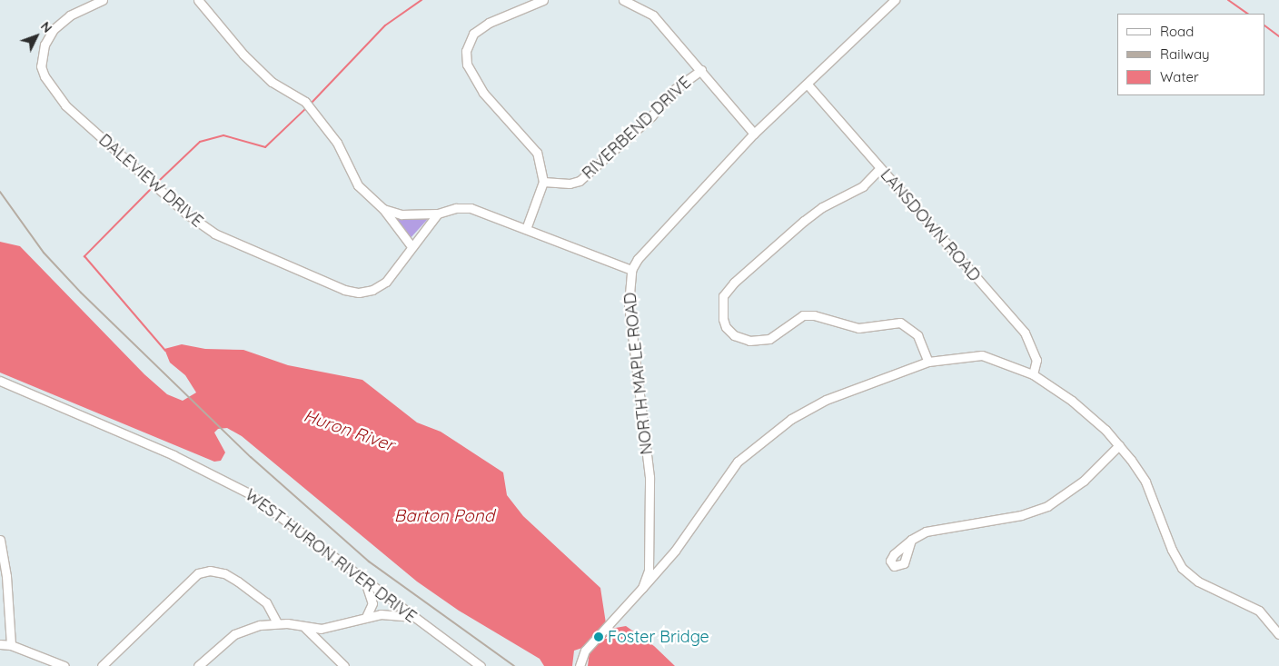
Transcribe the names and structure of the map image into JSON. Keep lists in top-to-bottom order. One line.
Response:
{"streets":{"street":["RIVERBEND DRIVE","DALEVIEW DRIVE","LANSDOWN ROAD","NORTH MAPLE ROAD","WEST HURON RIVER DRIVE"]},"crossings":[["RIVERBEND DRIVE","NORTH MAPLE ROAD"],["LANSDOWN ROAD","NORTH MAPLE ROAD"]],"water":["Huron River","Barton Pond"],"places":["Foster Bridge"],"legend":["Road","Railway","Water"],"north":"top right"}
